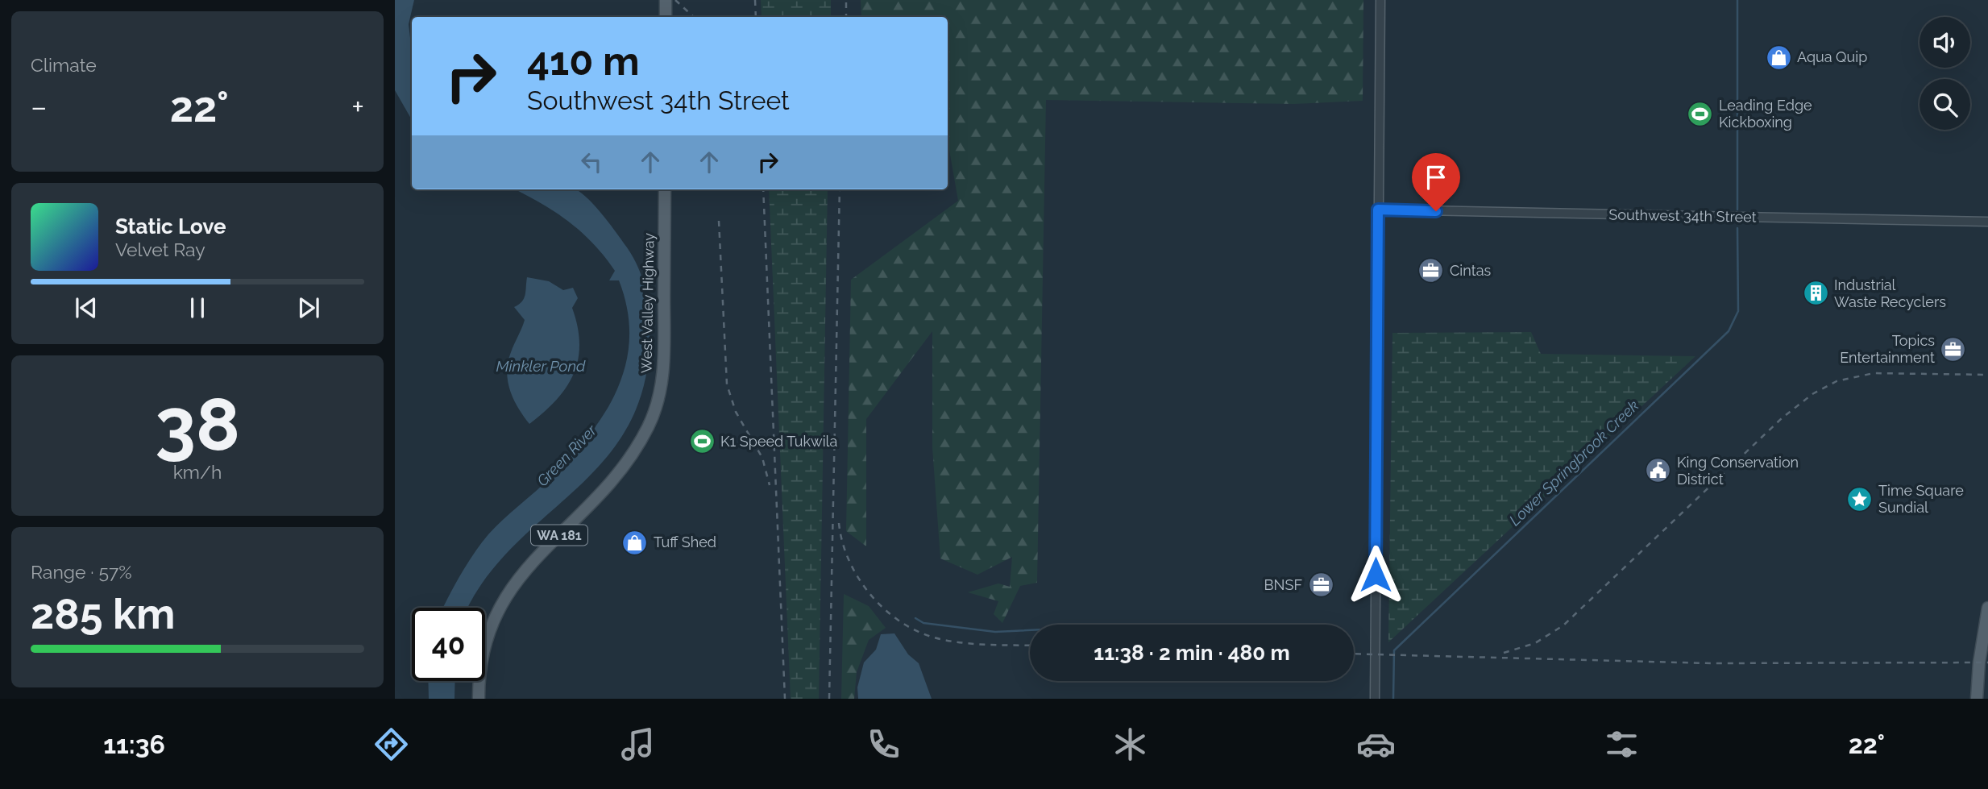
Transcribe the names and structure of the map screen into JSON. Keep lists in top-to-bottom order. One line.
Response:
{"streets":{"main road":["West Valley Highway","WA 181"],"street":["Southwest 34th Street"]},"water":["Minkler Pond","Green River","Lower Springbrook Creek"],"places":{"shop":["Aqua Quip","Tuff Shed"],"sports":["Leading Edge Kickboxing","K1 Speed Tukwila"],"office":["Cintas","Topics Entertainment","BNSF"],"building":["Industrial Waste Recyclers"],"public building":["King Conservation District"],"place":["Time Square Sundial"]},"page":{"tile":["Climate",["38","km/h"],["Range · 57%","285 km"]],"turn":["410 m","Southwest 34th Street"],"heat":["−","22°","+"],"song":["Static Love","Velvet Ray"],"limit":"40","trip":"11:38 · 2 min · 480 m","tabs":["11:36","22°"]}}
